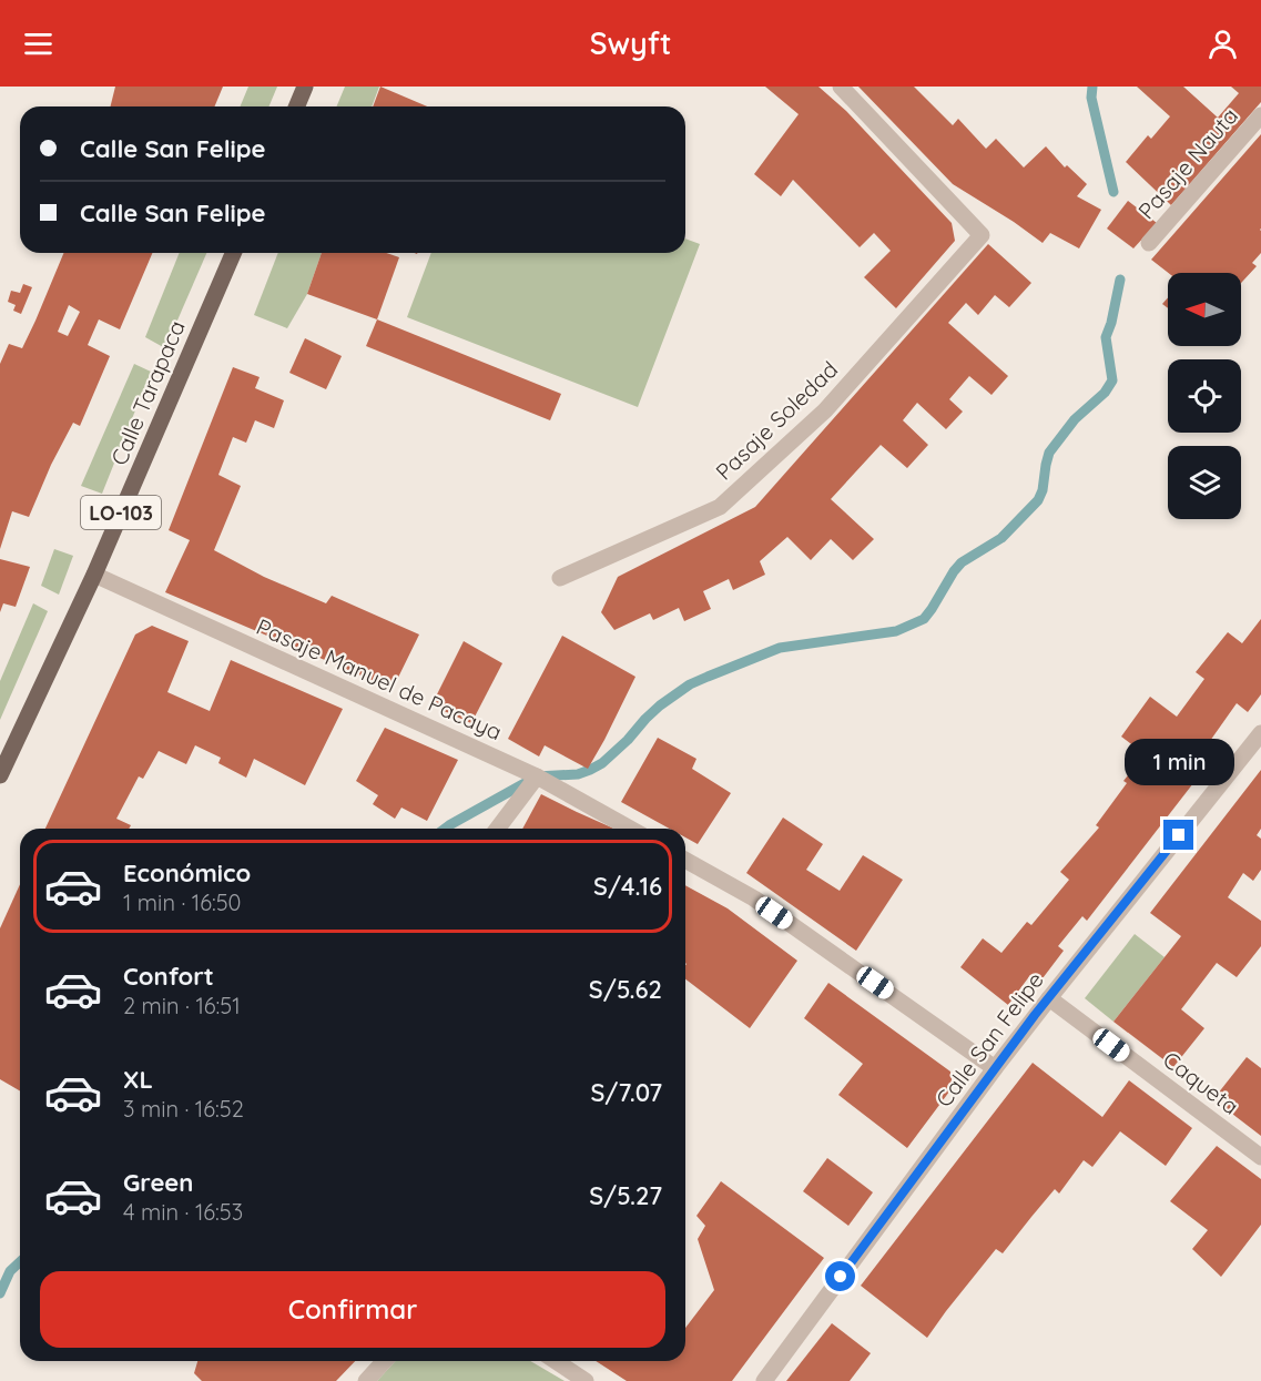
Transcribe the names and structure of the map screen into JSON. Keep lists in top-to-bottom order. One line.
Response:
{"streets":{"main road":["Calle Tarapaca","LO-103"],"street":["Pasaje Nauta","Pasaje Soledad","Pasaje Manuel de Pacaya","Calle San Felipe","Caqueta"]},"crossings":[["Calle Tarapaca","Pasaje Manuel de Pacaya"],["Calle San Felipe","Caqueta"]],"north":"left","page":{"header":"Swyft","banner":["Calle San Felipe","Calle San Felipe"],"bubble":"1 min","list":[{"name":"Económico","note":"1 min · 16:50","value":"S/4.16"},{"name":"Confort","note":"2 min · 16:51","value":"S/5.62"},{"name":"XL","note":"3 min · 16:52","value":"S/7.07"},{"name":"Green","note":"4 min · 16:53","value":"S/5.27"}],"buttons":"Confirmar"}}
